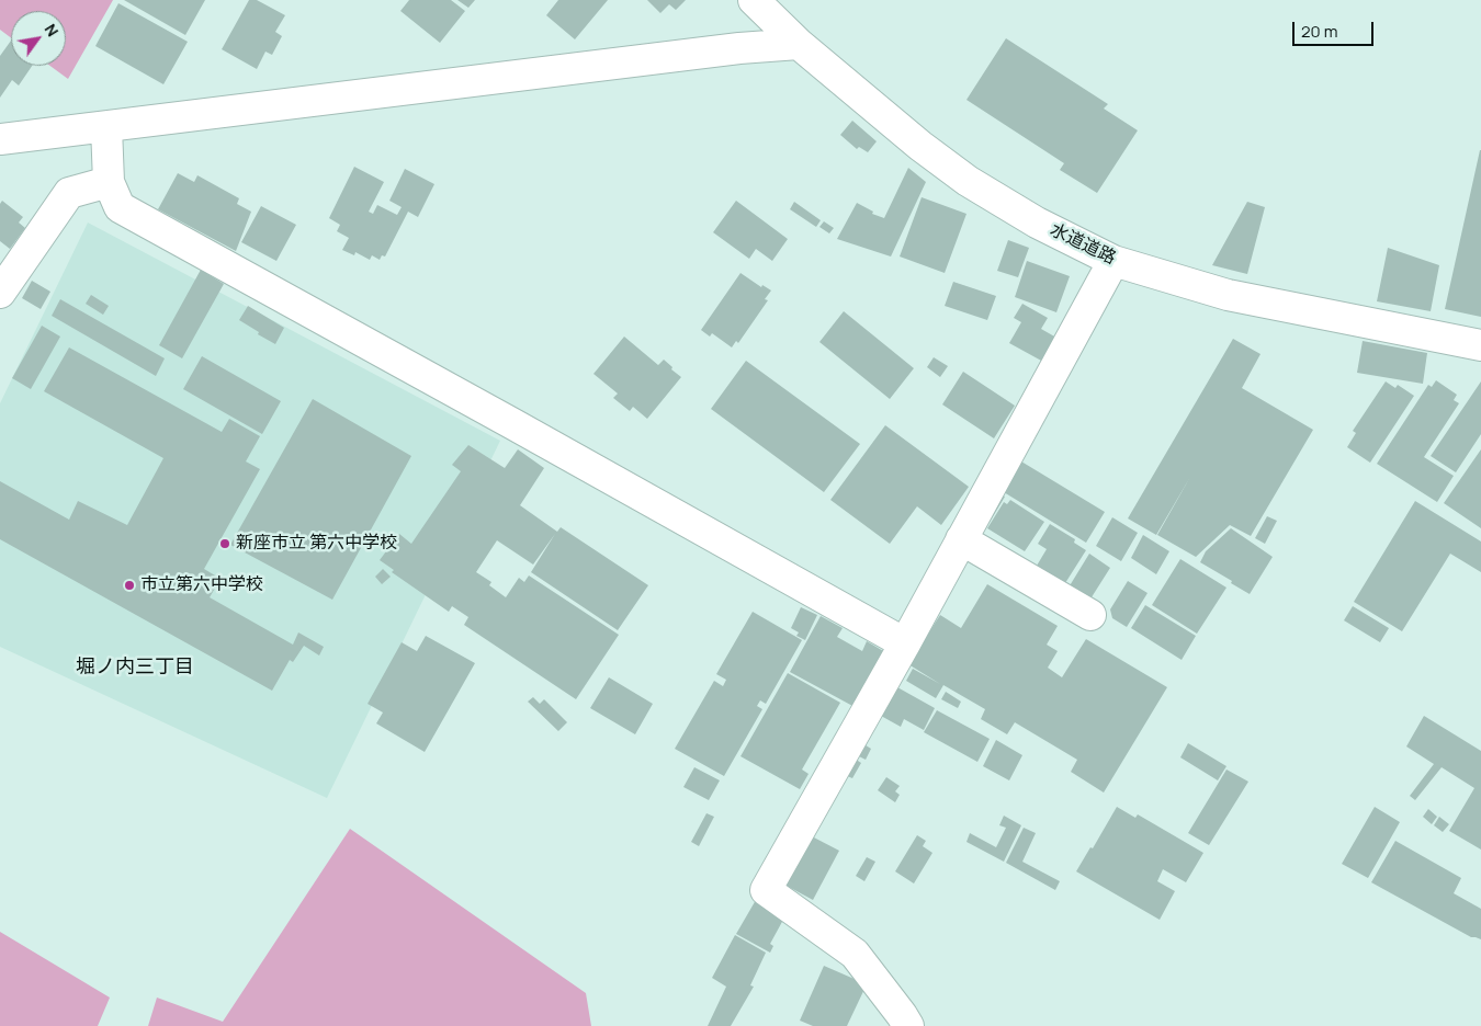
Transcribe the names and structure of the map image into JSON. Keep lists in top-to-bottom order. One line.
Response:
{"streets":{"street":["水道道路"]},"districts":["堀ノ内三丁目"],"places":["新座市立 第六中学校","市立第六中学校"],"scale_bar":"20 m","north":"top right"}
